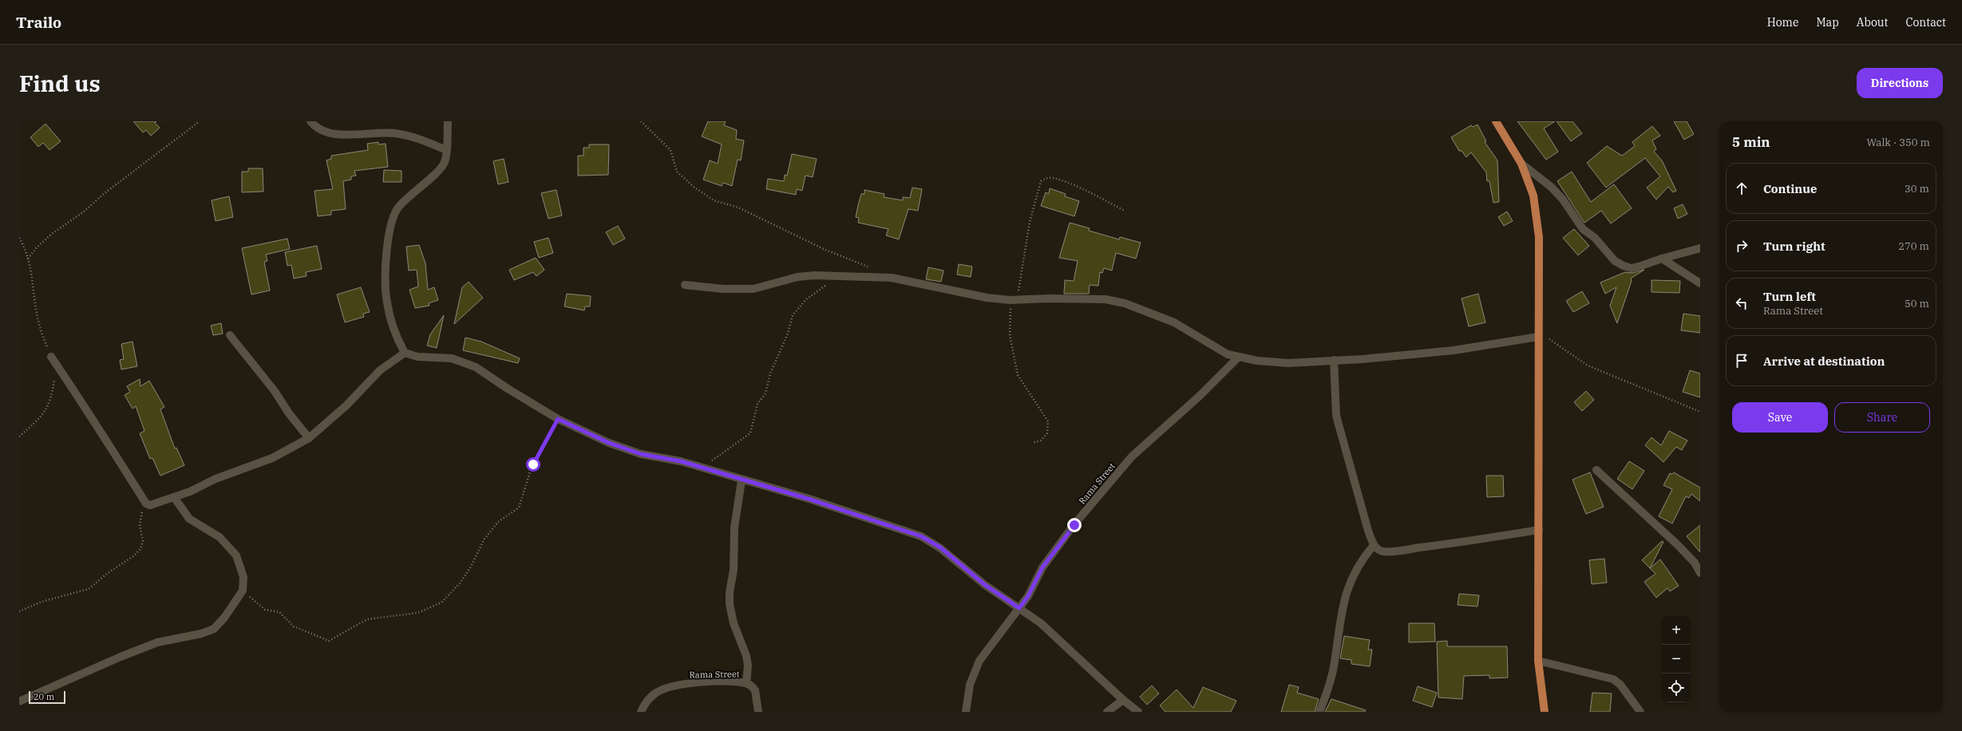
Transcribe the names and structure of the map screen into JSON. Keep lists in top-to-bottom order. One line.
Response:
{"streets":{"street":["Rama Street"]},"scale_bar":"20 m","page":{"header":"Trailo","nav":["Home","Map","About","Contact"],"buttons":["Directions",["Save","Share"]],"title":"Find us","heading":["5 min","Walk · 350 m"],"list":[["Continue","30 m"],["Turn right","270 m"],["Turn left","Rama Street","50 m"],"Arrive at destination"],"map_buttons":["+","−"],"scale":"20 m"}}
